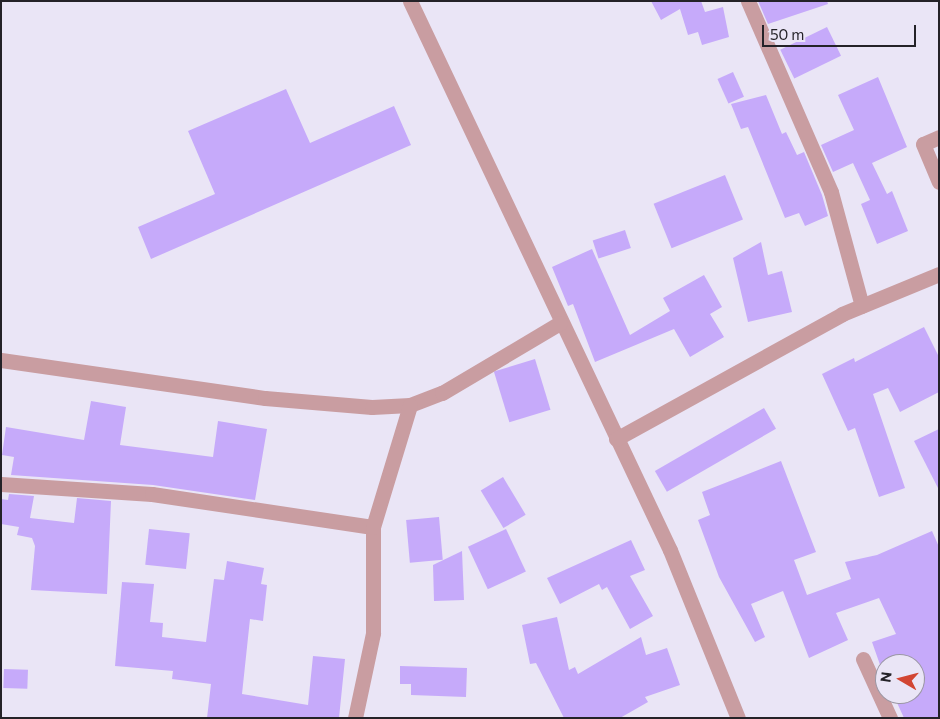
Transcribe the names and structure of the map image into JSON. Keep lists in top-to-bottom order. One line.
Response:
{"scale_bar":"50 m","north":"left"}
